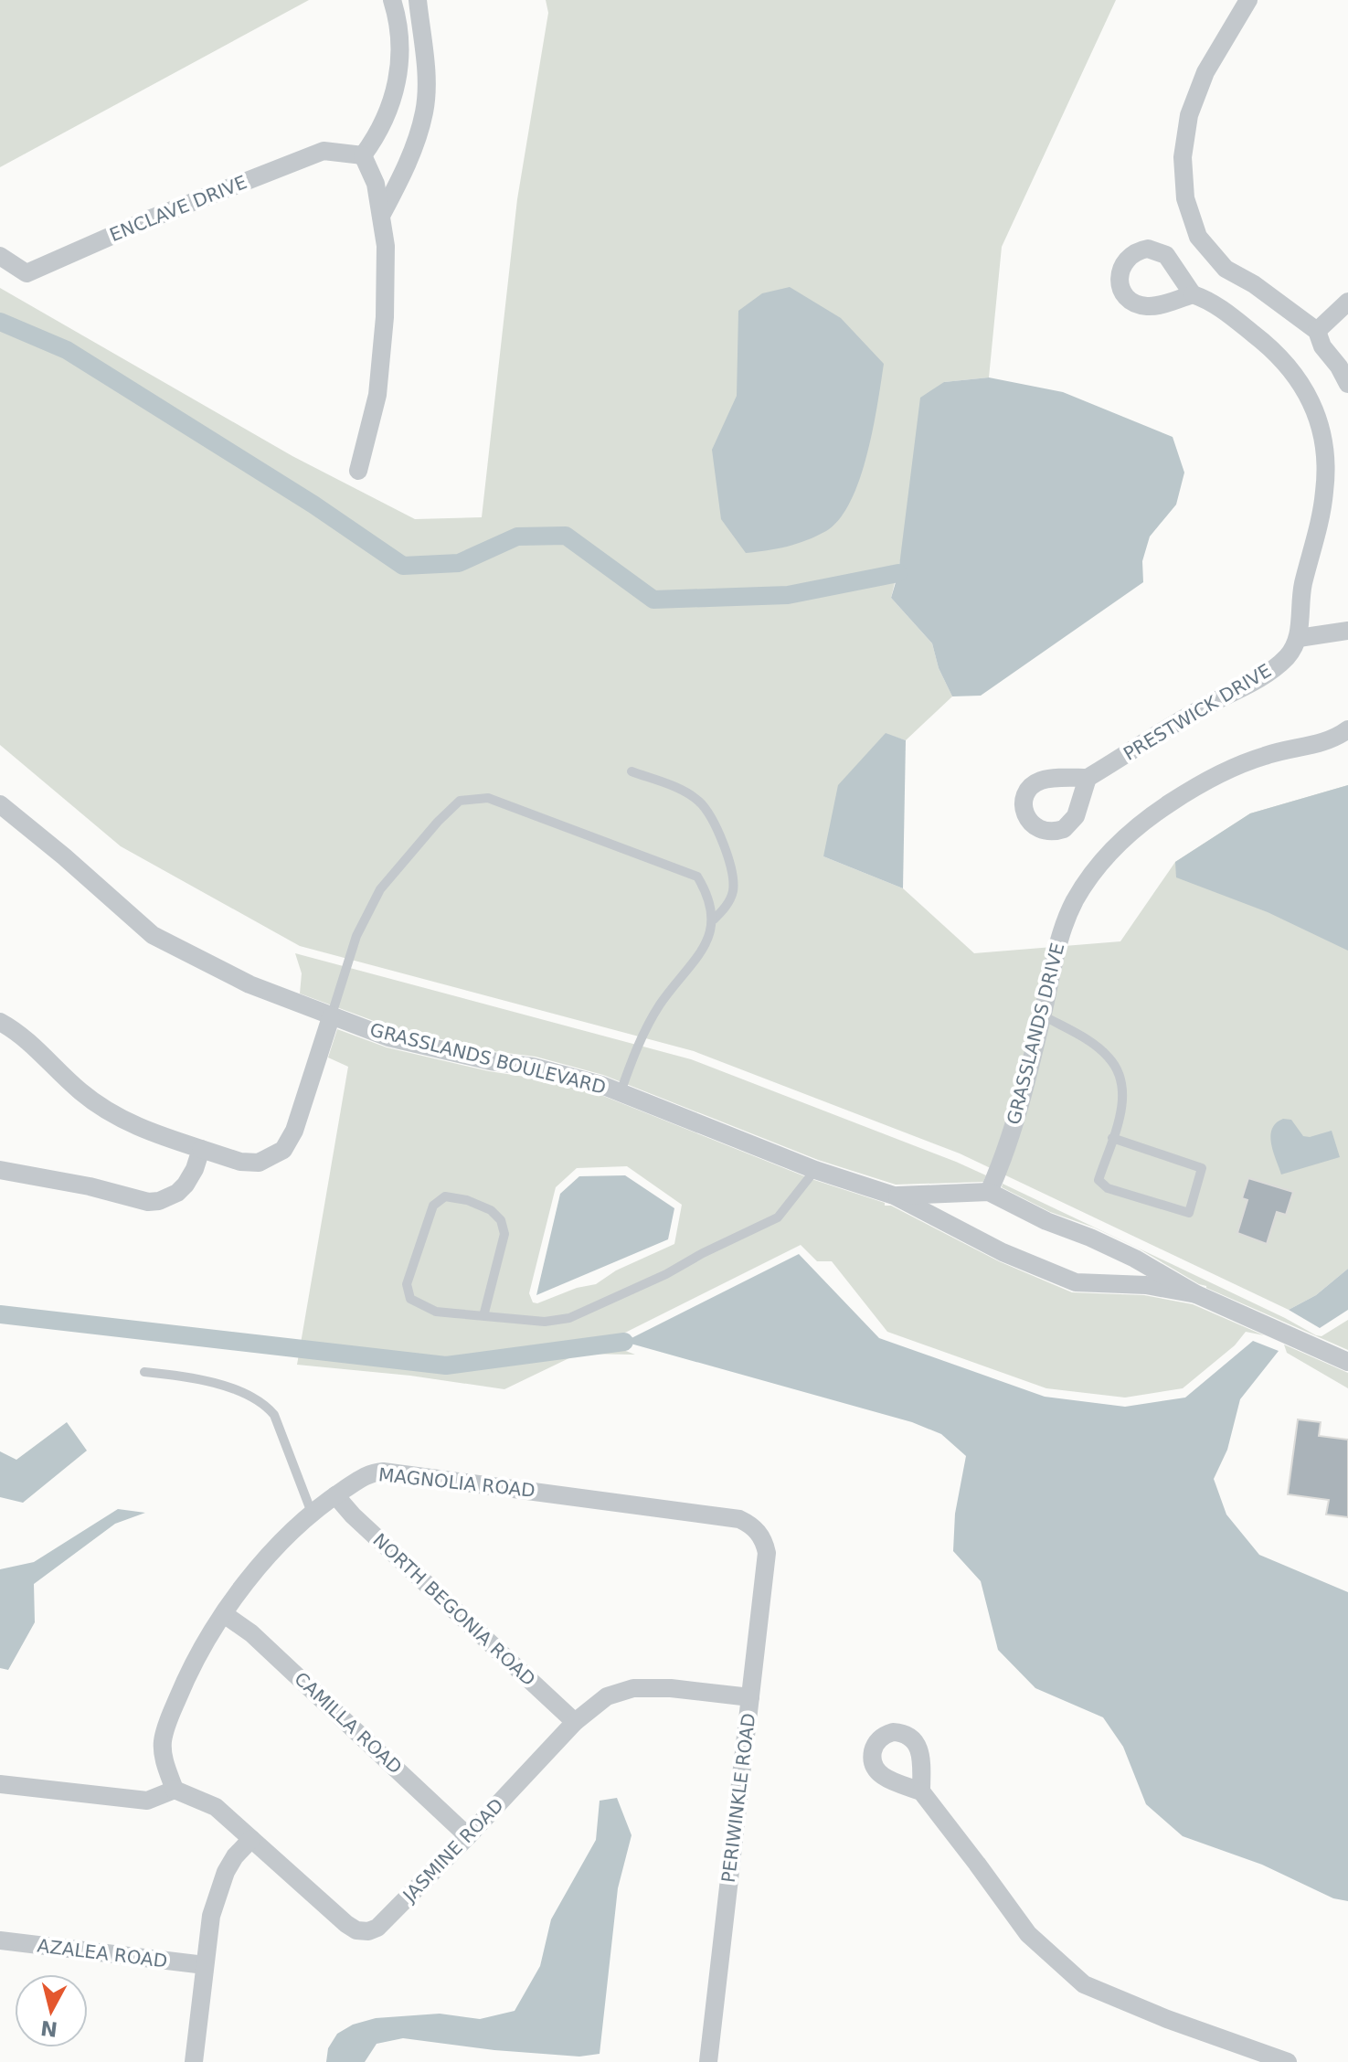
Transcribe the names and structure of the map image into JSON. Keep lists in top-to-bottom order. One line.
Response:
{"streets":{"street":["ENCLAVE DRIVE","PRESTWICK DRIVE","GRASSLANDS DRIVE","GRASSLANDS BOULEVARD","MAGNOLIA ROAD","NORTH BEGONIA ROAD","CAMILLA ROAD","PERIWINKLE ROAD","JASMINE ROAD","AZALEA ROAD"]},"crossings":[["GRASSLANDS DRIVE","GRASSLANDS BOULEVARD"],["MAGNOLIA ROAD","NORTH BEGONIA ROAD"],["MAGNOLIA ROAD","CAMILLA ROAD"],["MAGNOLIA ROAD","PERIWINKLE ROAD"],["MAGNOLIA ROAD","JASMINE ROAD"],["NORTH BEGONIA ROAD","JASMINE ROAD"],["CAMILLA ROAD","JASMINE ROAD"],["PERIWINKLE ROAD","JASMINE ROAD"]],"north":"bottom"}
